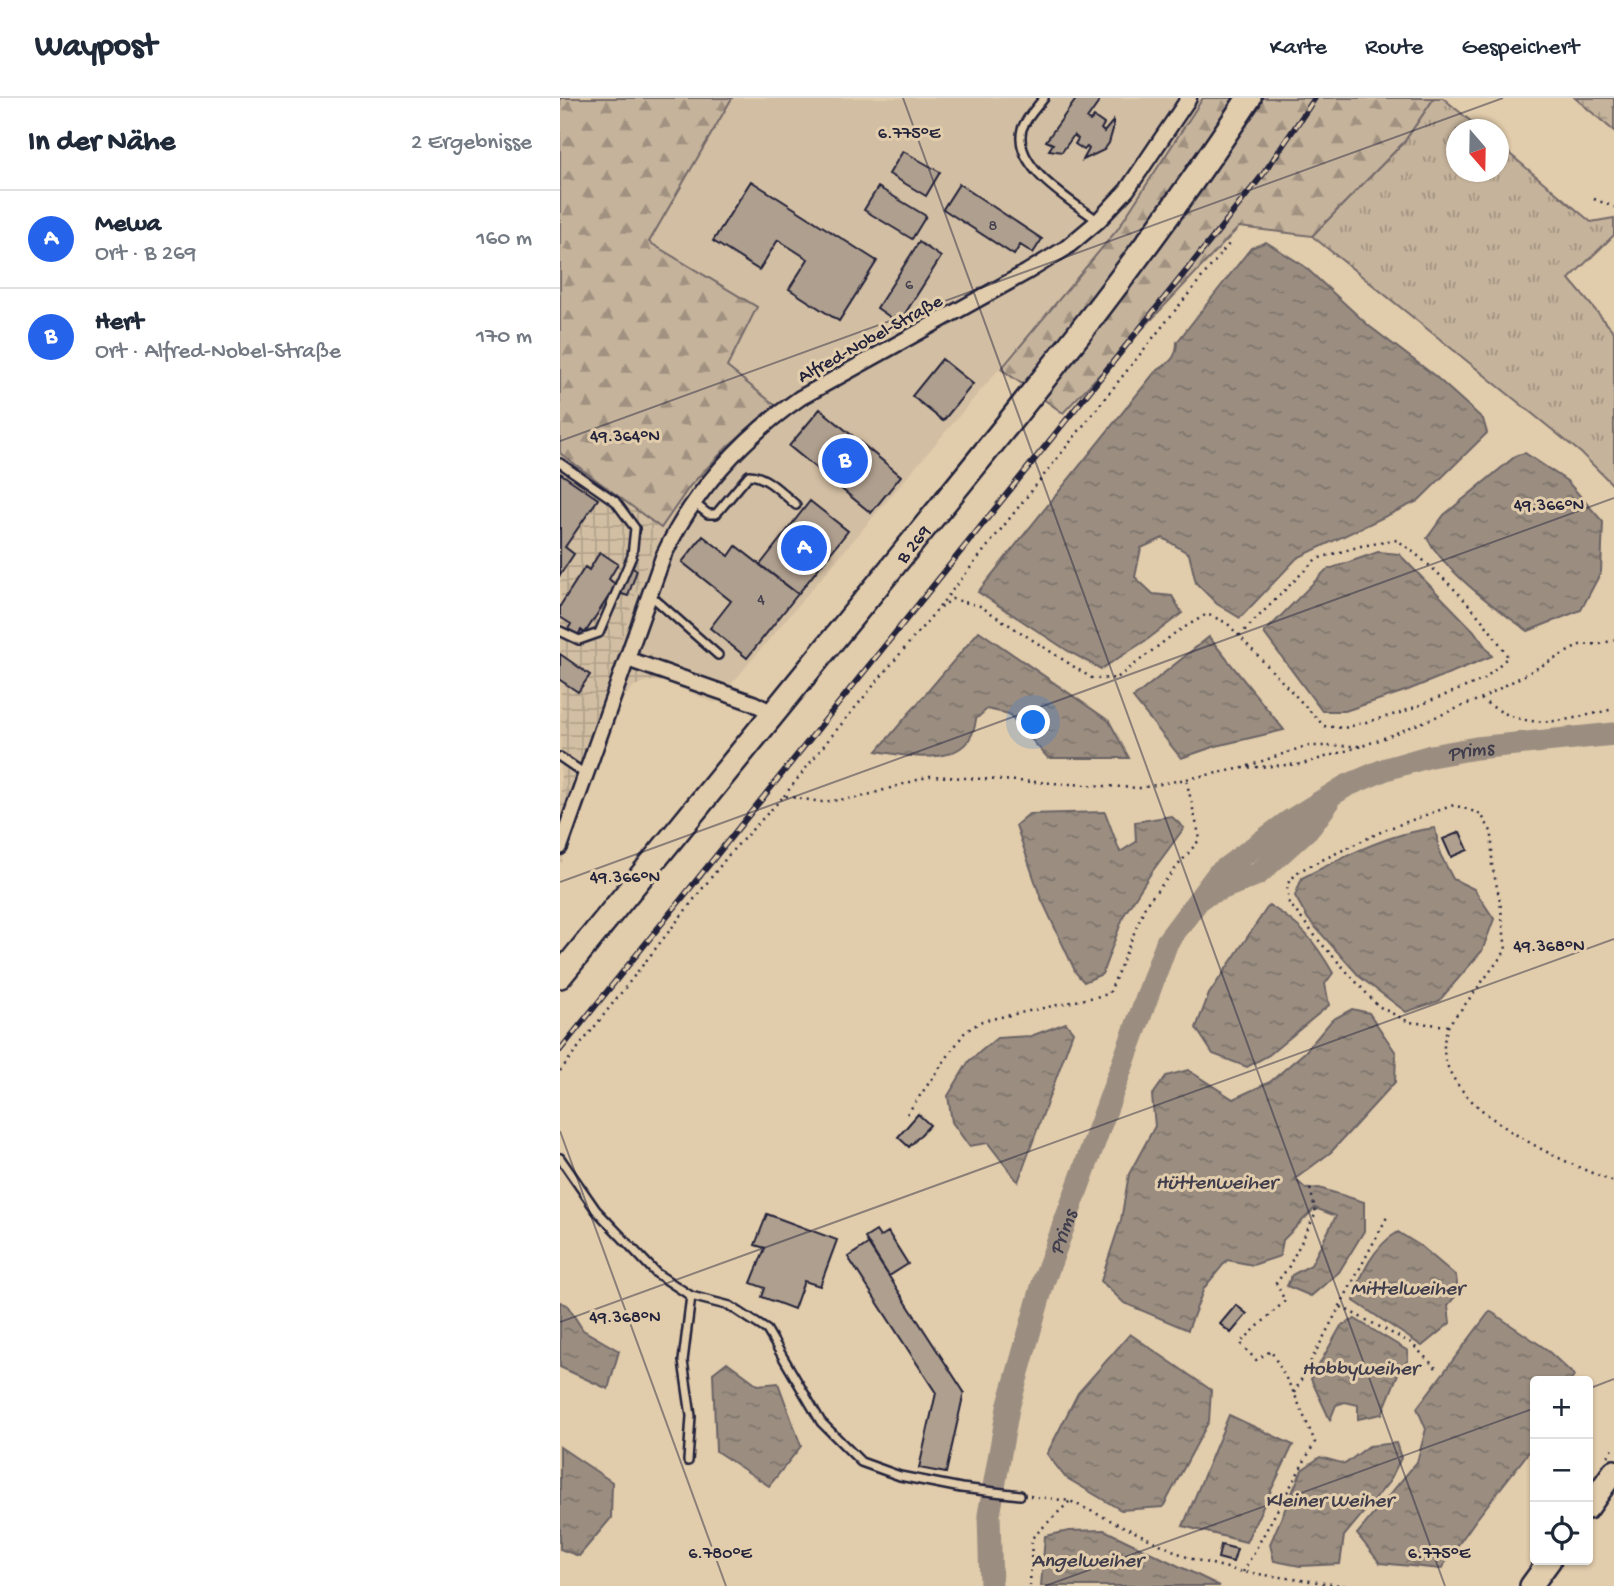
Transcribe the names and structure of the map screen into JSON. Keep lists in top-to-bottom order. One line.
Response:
{"streets":{"main road":["B 269"],"street":["Alfred-Nobel-Straße"]},"water":["Prims","Hüttenweiher","Mittelweiher","Hobbyweiher","Kleiner Weiher","Angelweiher"],"house_numbers":["8","6","4"],"north":"bottom","page":{"header":"Waypost","nav":["Karte","Route","Gespeichert"],"heading":["In der Nähe","2 Ergebnisse"],"list":[{"mark":"A","name":"Mewa","note":"Ort · B 269","value":"160 m"},{"mark":"B","name":"Hert","note":"Ort · Alfred-Nobel-Straße","value":"170 m"}],"pins":["B","A"],"map_buttons":["+","−"]},"coordinates":["6.775°E","49.364°N","49.366°N","49.368°N","6.780°E"]}
